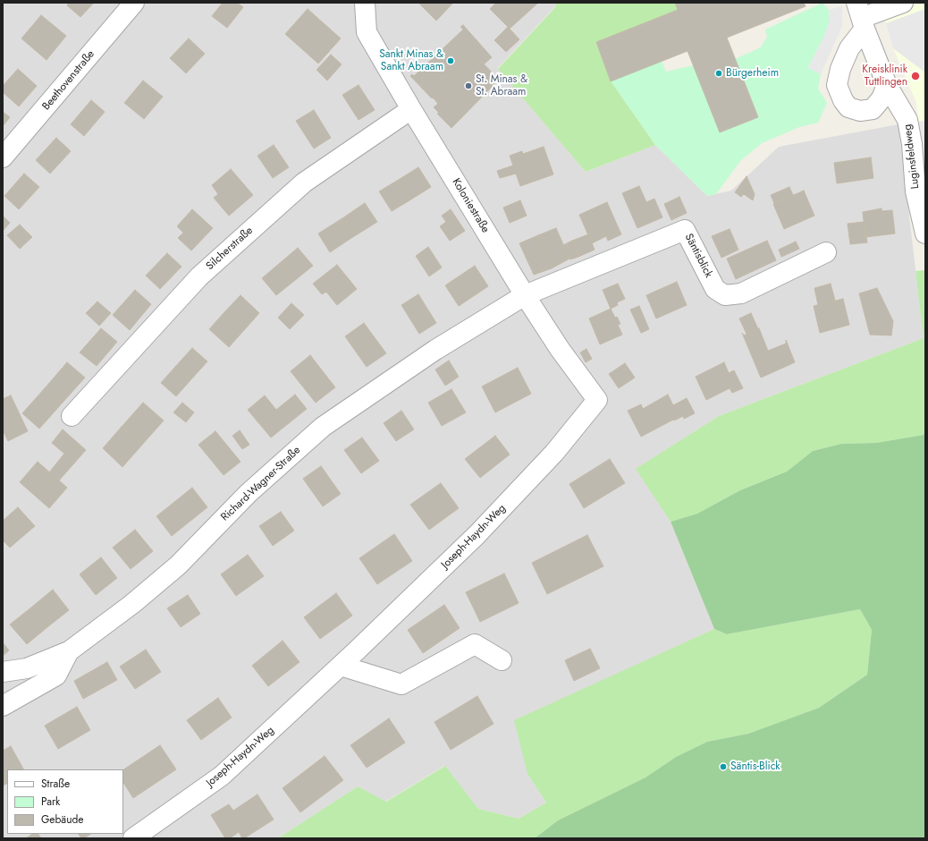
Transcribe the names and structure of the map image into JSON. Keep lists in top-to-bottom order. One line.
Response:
{"streets":{"street":["Beethovenstraße","Luginsfeldweg","Koloniestraße","Silcherstraße","Säntisblick","Richard-Wagner-Straße","Joseph-Haydn-Weg"]},"crossings":[["Koloniestraße","Silcherstraße"],["Koloniestraße","Säntisblick"],["Koloniestraße","Richard-Wagner-Straße"],["Koloniestraße","Joseph-Haydn-Weg"],["Säntisblick","Richard-Wagner-Straße"]],"places":["Sankt Minas & Sankt Abraam","Bürgerheim","Kreisklinik Tuttlingen","St. Minas & St. Abraam","Säntis-Blick"],"legend":["Straße","Park","Gebäude"]}
